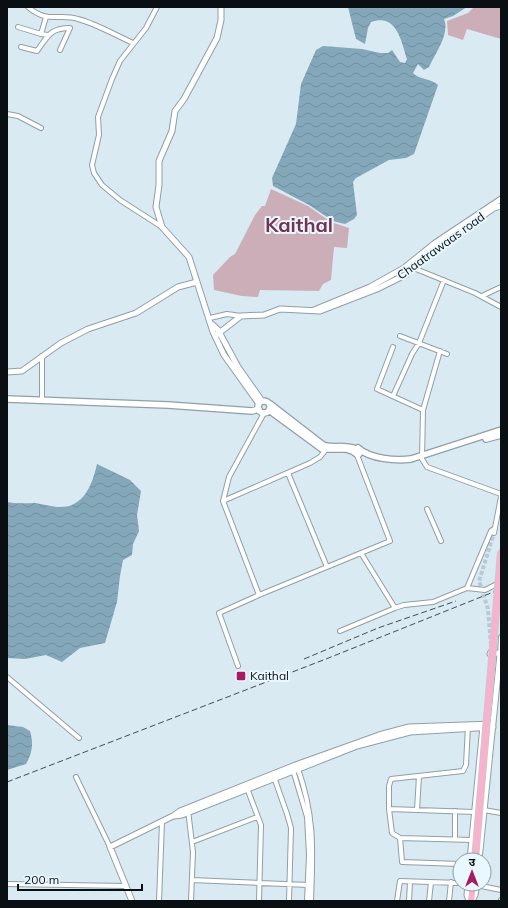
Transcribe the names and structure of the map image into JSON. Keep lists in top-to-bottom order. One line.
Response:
{"streets":{"street":["Chaatrawaas road"]},"districts":["Kaithal"],"places":{"transit":["Kaithal"]},"scale_bar":"200 m","north":"top"}
